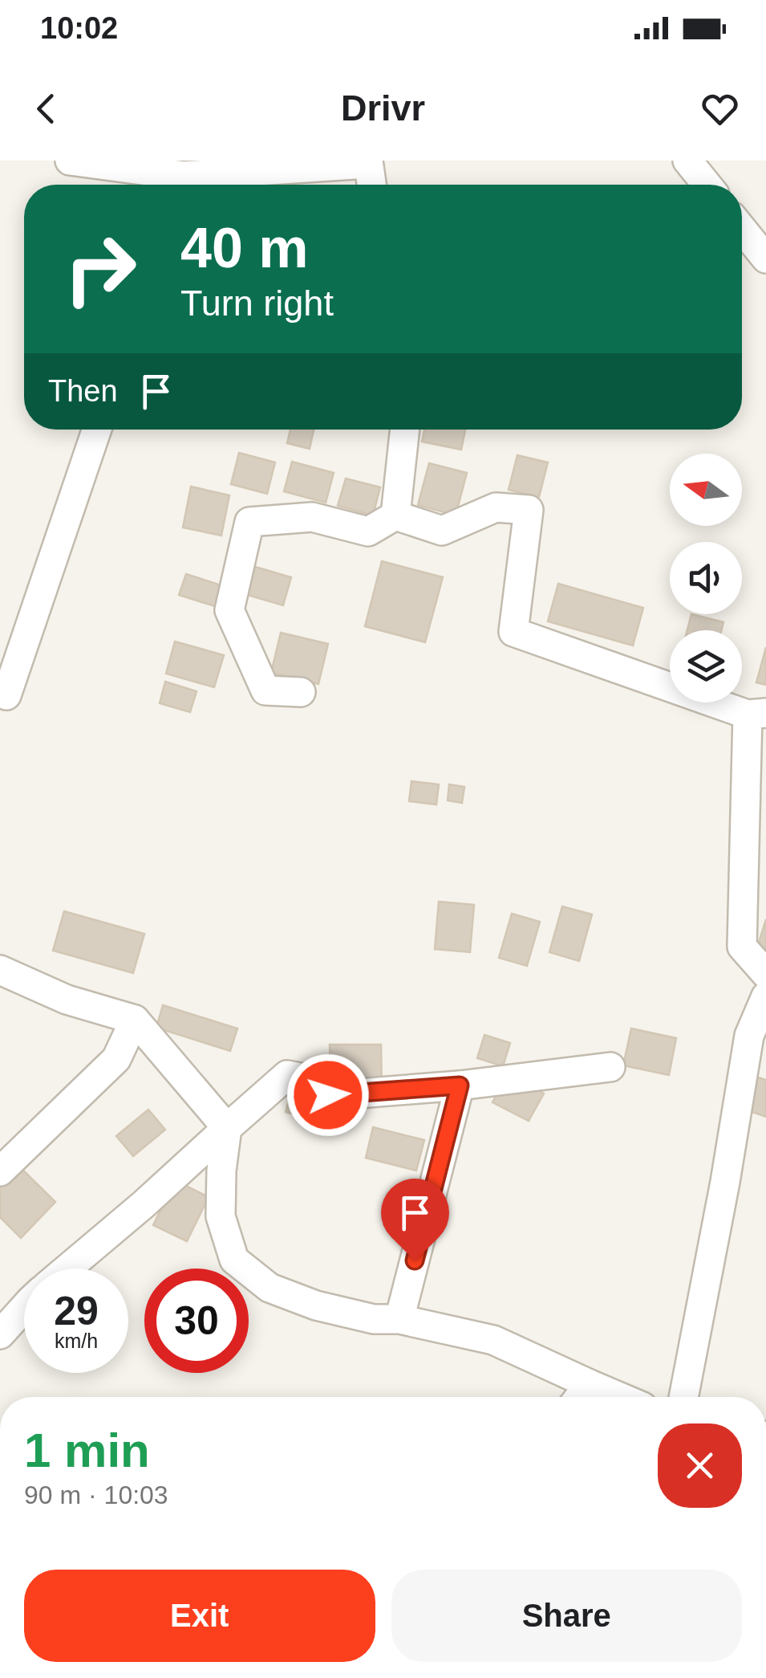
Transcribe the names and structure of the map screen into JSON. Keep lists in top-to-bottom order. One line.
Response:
{"north":"left","page":{"status":"10:02","header":"Drivr","turn":["40 m","Turn right"],"then":"Then","speed":"29 km/h","limit":"30","heading":["1 min","90 m · 10:03"],"buttons":["Exit","Share"]}}
